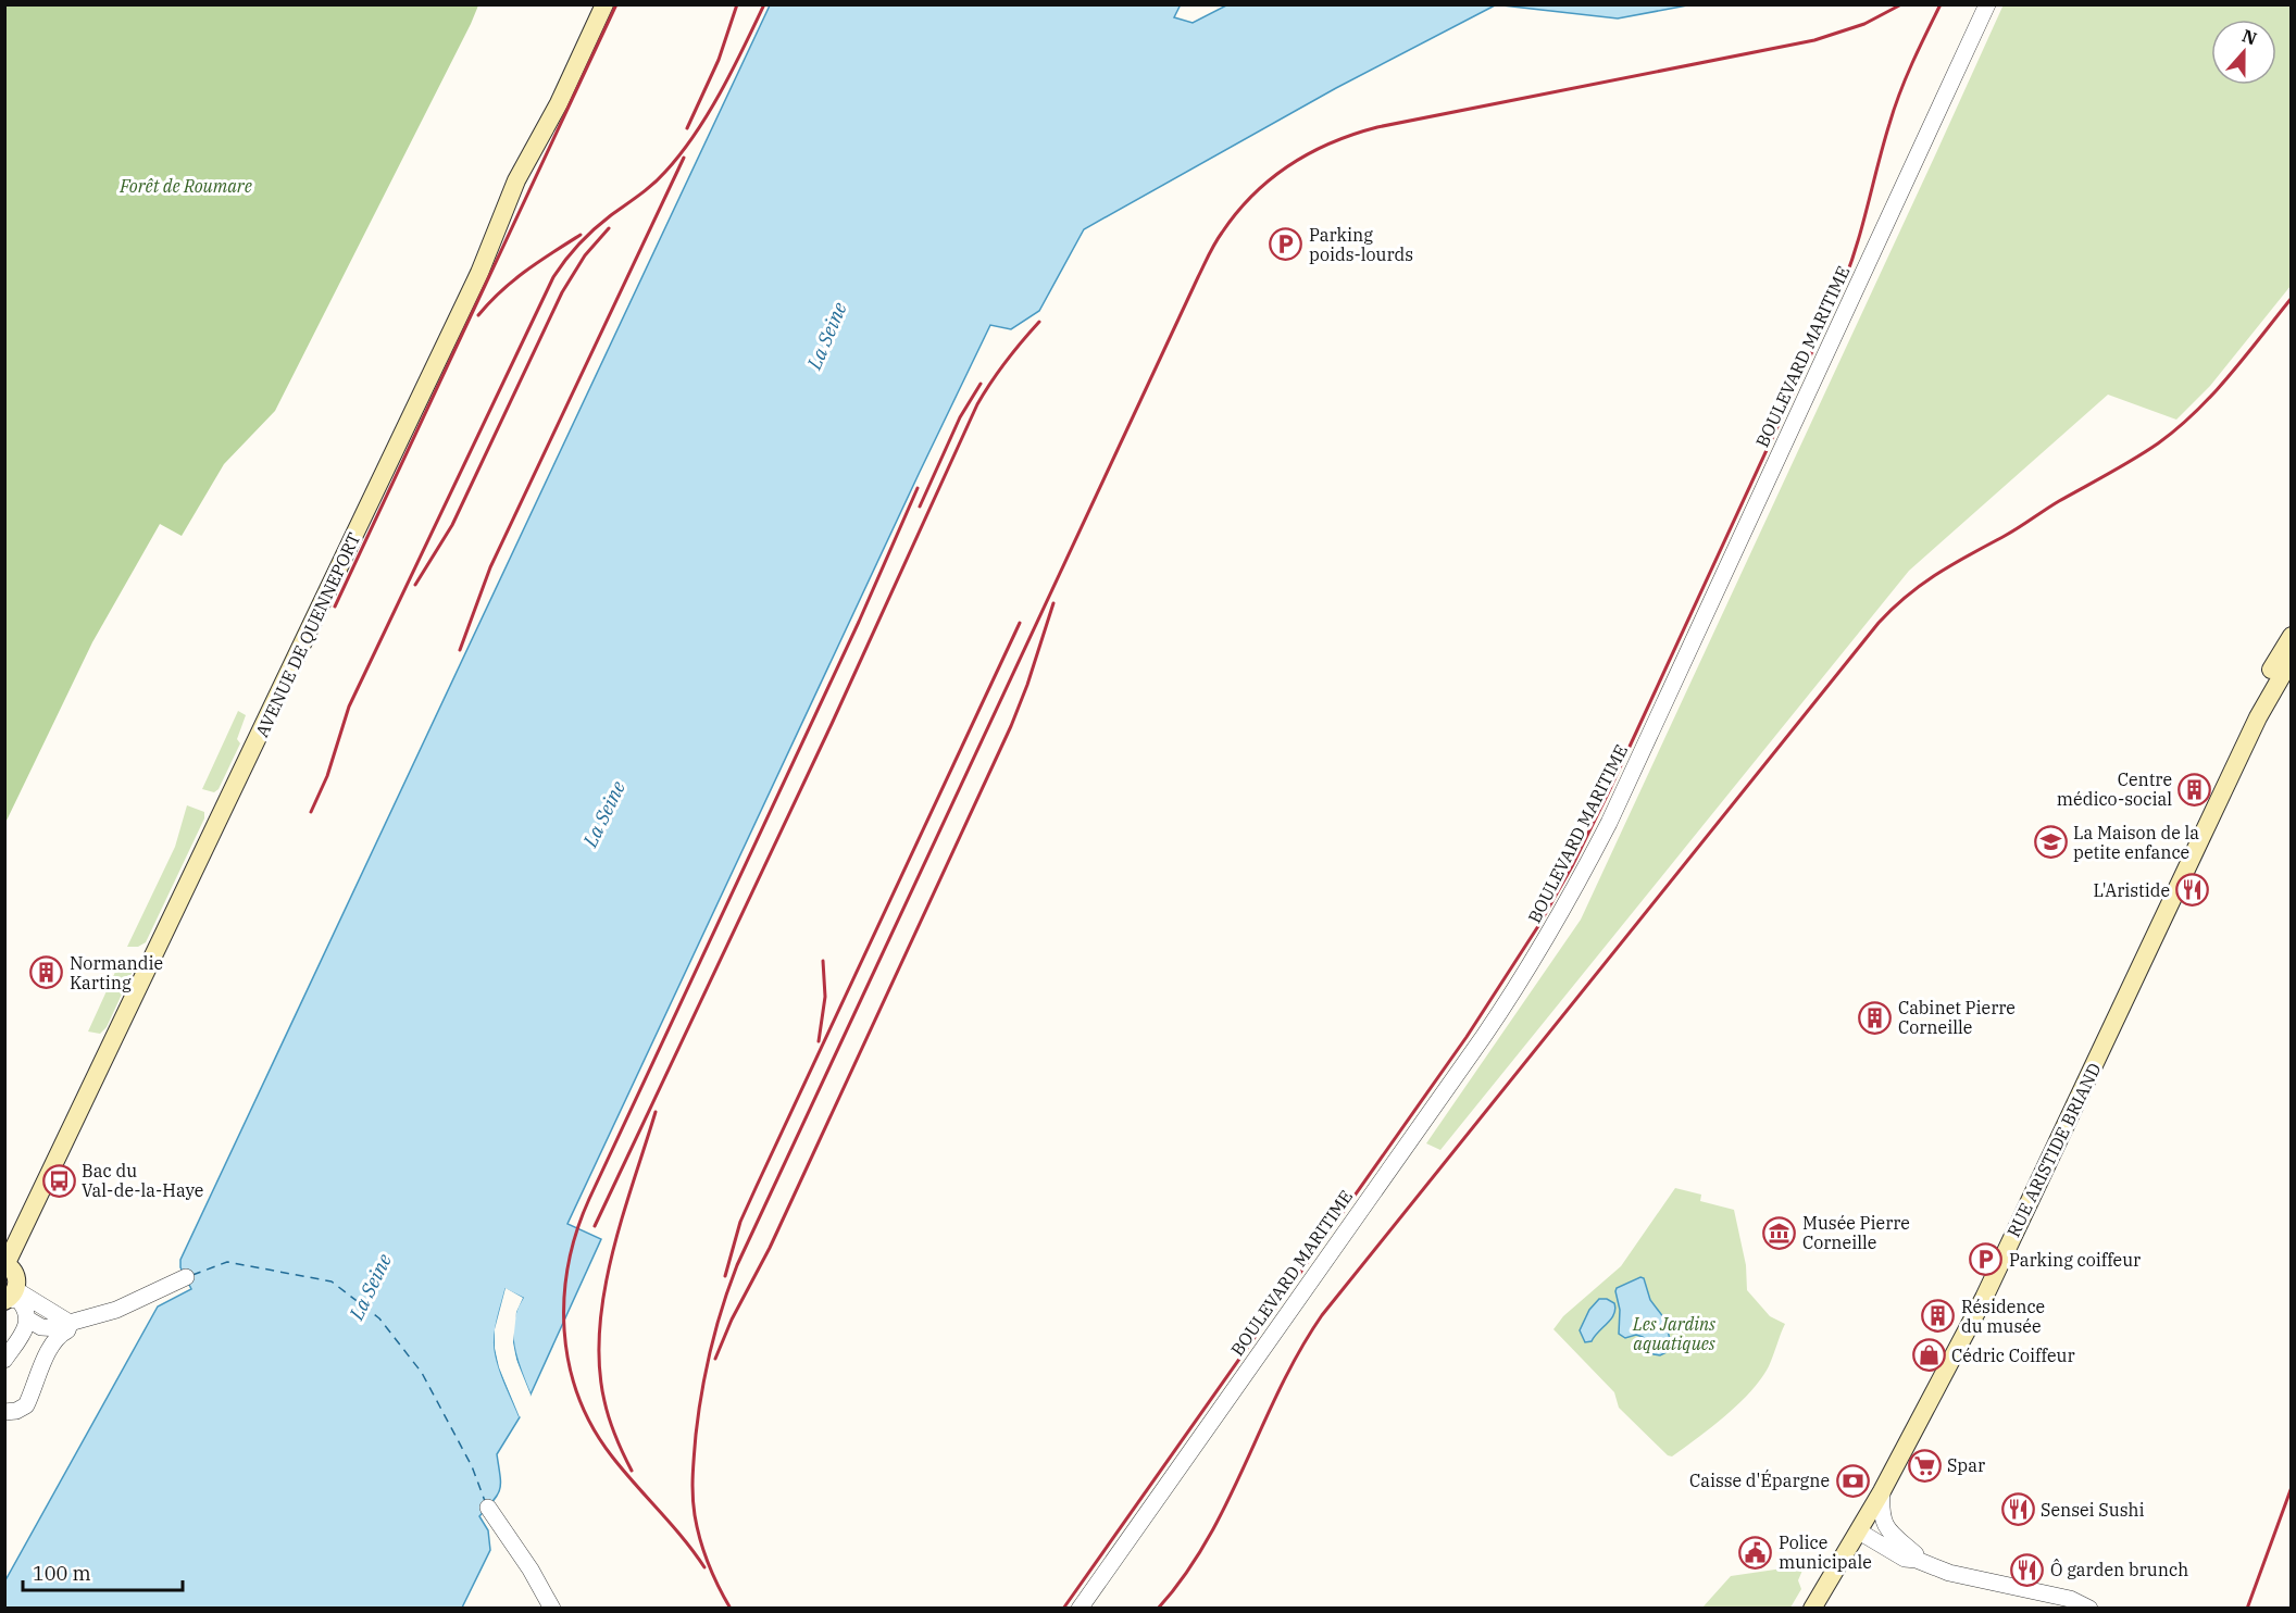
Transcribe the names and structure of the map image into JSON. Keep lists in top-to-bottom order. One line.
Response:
{"streets":{"main road":["AVENUE DE QUENNEPORT","RUE ARISTIDE BRIAND"],"street":["BOULEVARD MARITIME"]},"water":["La Seine"],"parks":["Forêt de Roumare","Les Jardins aquatiques"],"places":{"parking":["Parking poids-lourds","Parking coiffeur"],"building":["Centre médico-social","Normandie Karting","Cabinet Pierre Corneille","Résidence du musée"],"school or university":["La Maison de la petite enfance"],"restaurant":["L'Aristide","Sensei Sushi","Ô garden brunch"],"bus stop":["Bac du Val-de-la-Haye"],"museum":["Musée Pierre Corneille"],"shop":["Cédric Coiffeur"],"supermarket":["Spar"],"bank":["Caisse d'Épargne"],"public building":["Police municipale"]},"scale_bar":"100 m","north":"top"}
